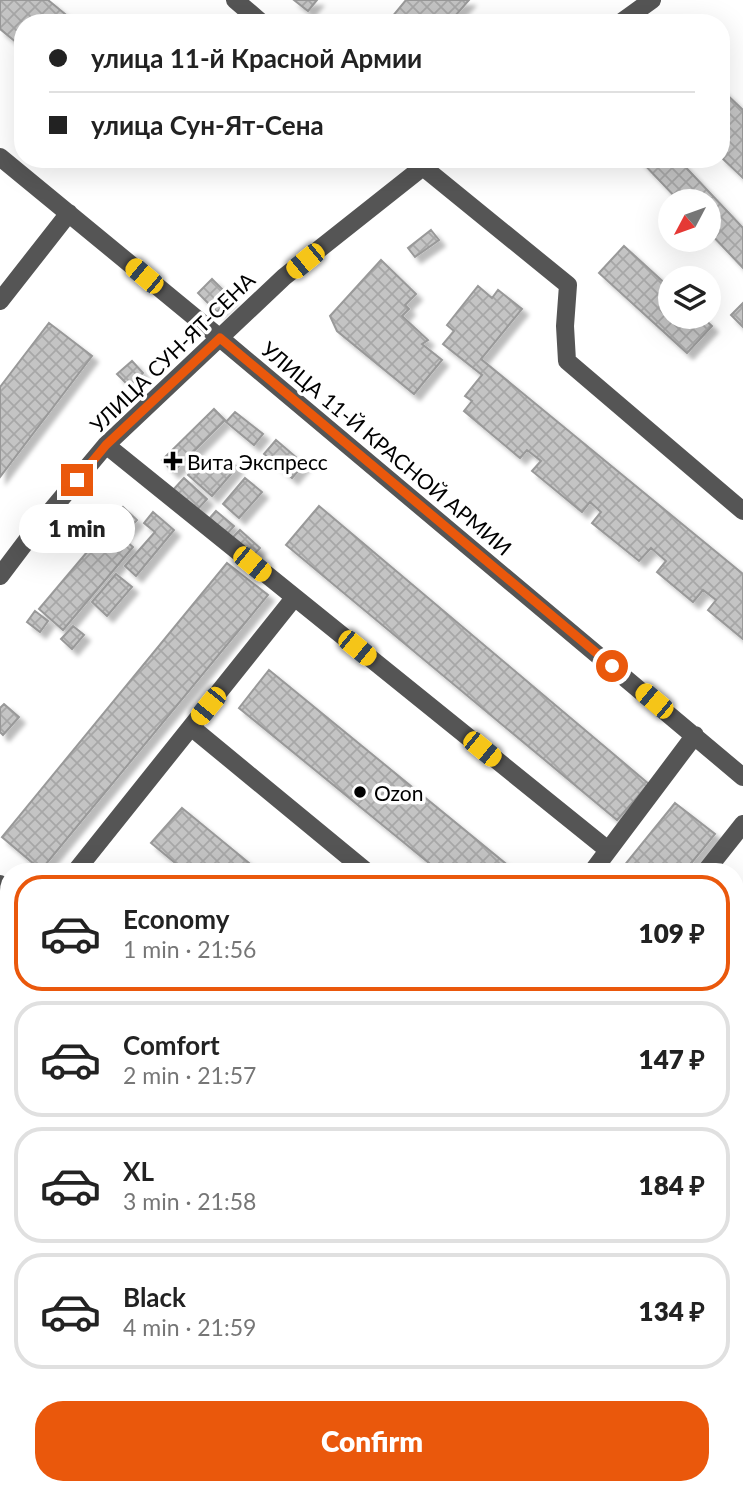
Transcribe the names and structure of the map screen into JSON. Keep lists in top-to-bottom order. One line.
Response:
{"streets":{"street":["УЛИЦА СУН-ЯТ-СЕНА","УЛИЦА 11-Й КРАСНОЙ АРМИИ"]},"crossings":[["УЛИЦА СУН-ЯТ-СЕНА","УЛИЦА 11-Й КРАСНОЙ АРМИИ"]],"places":{"health":["Вита Экспресс"],"other":["Ozon"]},"north":"bottom left","page":{"banner":["улица 11-й Красной Армии","улица Сун-Ят-Сена"],"bubble":"1 min","list":[{"name":"Economy","note":"1 min · 21:56","value":"109 ₽"},{"name":"Comfort","note":"2 min · 21:57","value":"147 ₽"},{"name":"XL","note":"3 min · 21:58","value":"184 ₽"},{"name":"Black","note":"4 min · 21:59","value":"134 ₽"}],"buttons":"Confirm"}}
